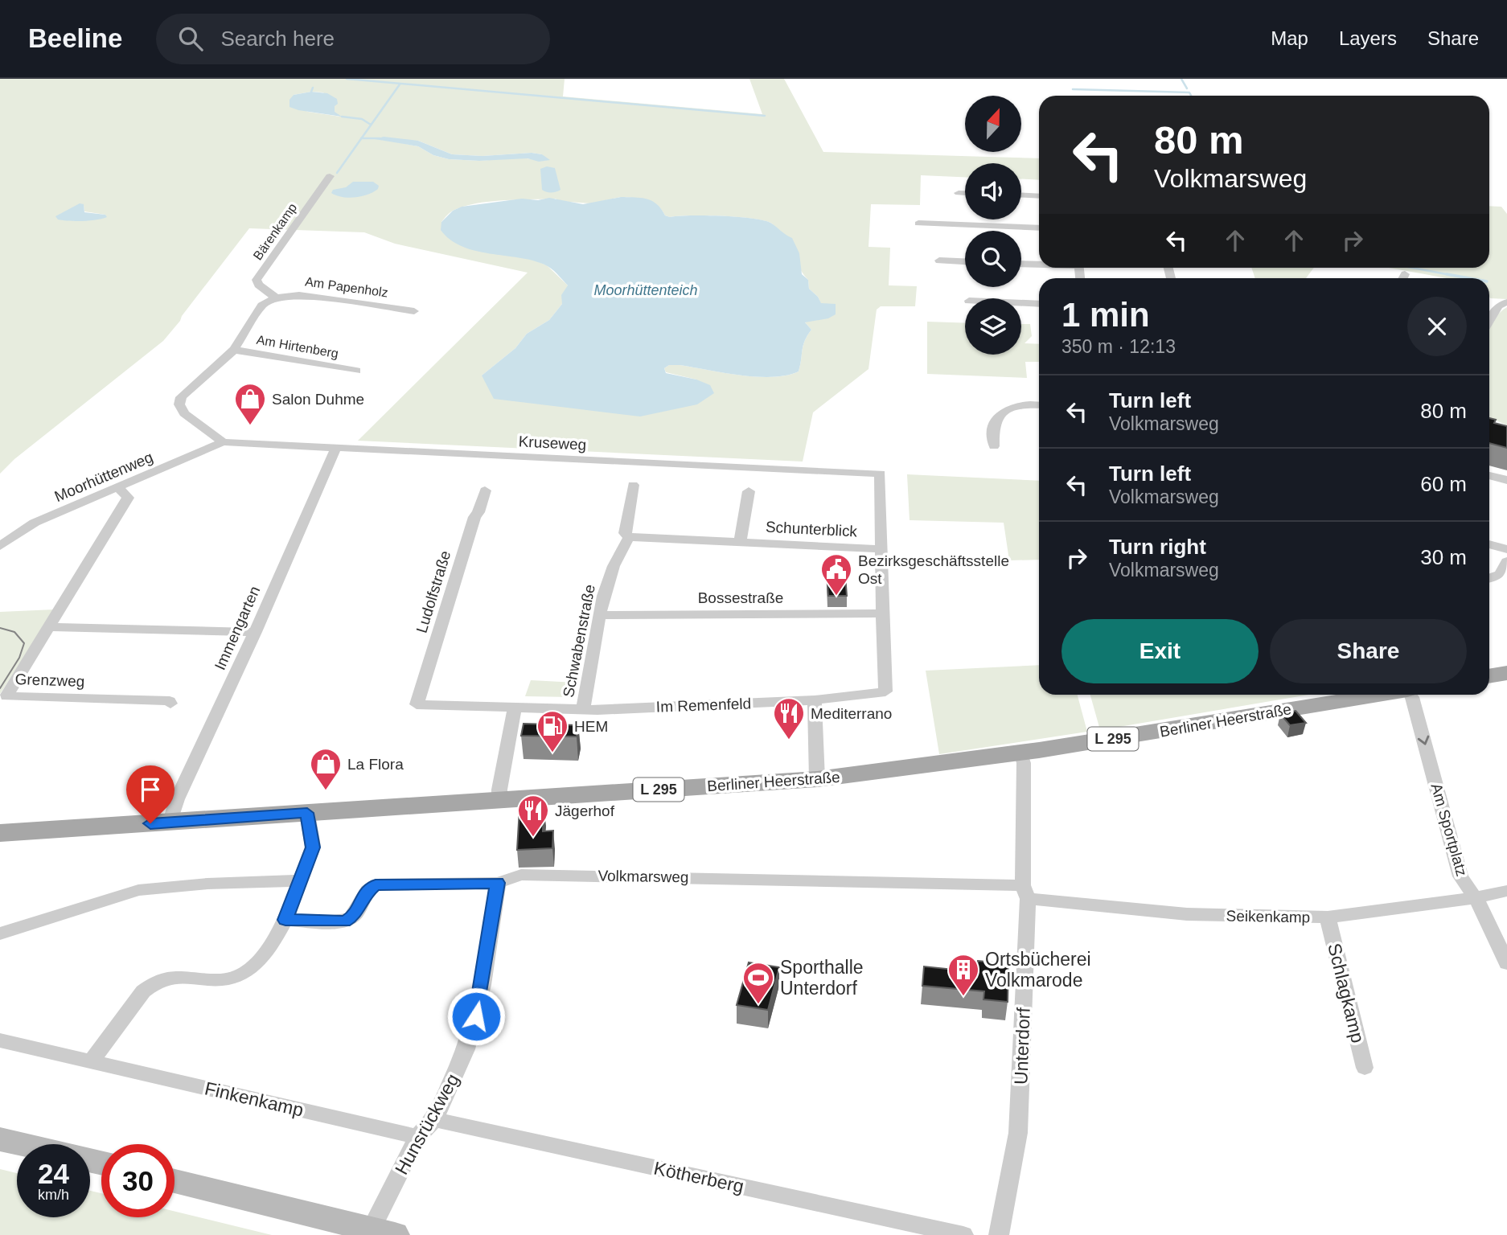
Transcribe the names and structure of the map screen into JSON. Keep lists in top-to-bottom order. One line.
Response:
{"streets":{"main road":["Berliner Heerstraße","L 295"],"street":["Bärenkamp","Am Papenholz","Am Hirtenberg","Kruseweg","Moorhüttenweg","Schunterblick","Ludolfstraße","Bossestraße","Immengarten","Schwabenstraße","Grenzweg","Im Remenfeld","Am Sportplatz","Volkmarsweg","Seikenkamp","Schlagkamp","Unterdorf","Finkenkamp","Hunsrückweg","Kötherberg"]},"crossings":[["Bärenkamp","Am Papenholz"],["Kruseweg","Moorhüttenweg"],["Kruseweg","Schunterblick"],["Kruseweg","Immengarten"],["Moorhüttenweg","Grenzweg"],["Schunterblick","Schwabenstraße"],["Ludolfstraße","Im Remenfeld"],["Bossestraße","Schwabenstraße"],["Bossestraße","Im Remenfeld"],["Immengarten","Berliner Heerstraße"],["Schwabenstraße","Im Remenfeld"],["Berliner Heerstraße","Unterdorf"],["Am Sportplatz","Seikenkamp"],["Volkmarsweg","Seikenkamp"],["Volkmarsweg","Unterdorf"],["Volkmarsweg","Hunsrückweg"],["Seikenkamp","Schlagkamp"],["Seikenkamp","Unterdorf"],["Finkenkamp","Hunsrückweg"],["Hunsrückweg","Kötherberg"]],"one_way":["Am Sportplatz"],"water":["Moorhüttenteich"],"places":{"shop":["Salon Duhme","La Flora"],"public building":["Bezirksgeschäftsstelle Ost"],"restaurant":["Mediterrano","Jägerhof"],"fuel station":["HEM"],"building":["Ortsbücherei Volkmarode"],"sports":["Sporthalle Unterdorf"]},"north":"top","page":{"header":"Beeline","search":"Search here","nav":["Map","Layers","Share"],"turn":["80 m","Volkmarsweg"],"heading":["1 min","350 m · 12:13"],"list":[{"name":"Turn left","note":"Volkmarsweg","value":"80 m"},{"name":"Turn left","note":"Volkmarsweg","value":"60 m"},{"name":"Turn right","note":"Volkmarsweg","value":"30 m"}],"buttons":["Exit","Share"],"speed":"24 km/h","limit":"30"}}
